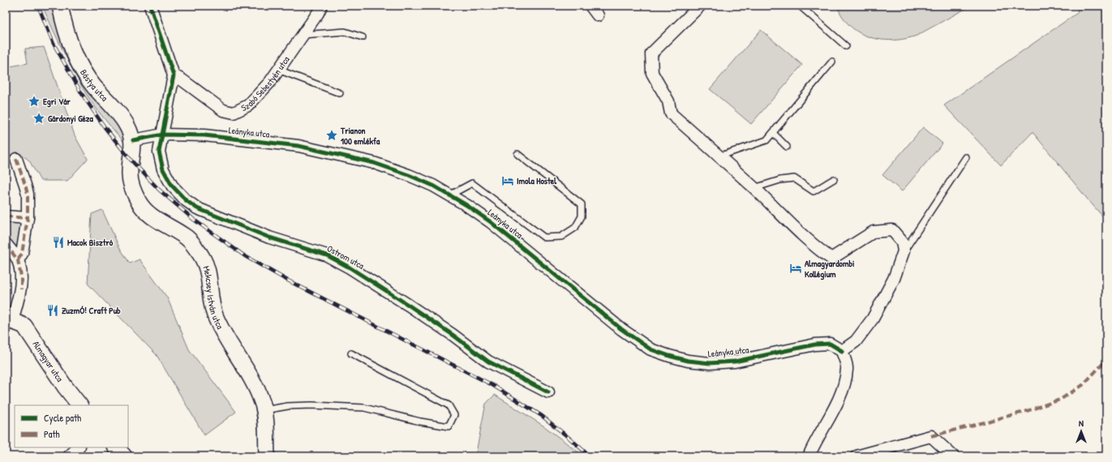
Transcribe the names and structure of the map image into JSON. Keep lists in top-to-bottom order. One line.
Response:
{"streets":{"street":["Szabó Sebestyén utca","Bástya utca","Leányka utca","Ostrom utca","Mekcsey István utca","Almagyar utca"]},"crossings":[["Szabó Sebestyén utca","Ostrom utca"],["Bástya utca","Leányka utca"],["Bástya utca","Mekcsey István utca"],["Leányka utca","Ostrom utca"]],"places":{"place":["Egri Vár","Gárdonyi Géza","Trianon 100 emlékfa"],"hotel":["Imola Hostel","Almagyardombi Kollégium"],"restaurant":["Macok Bisztró","ZuzmÓ! Craft Pub"]},"legend":["Cycle path","Path"],"north":"top"}
